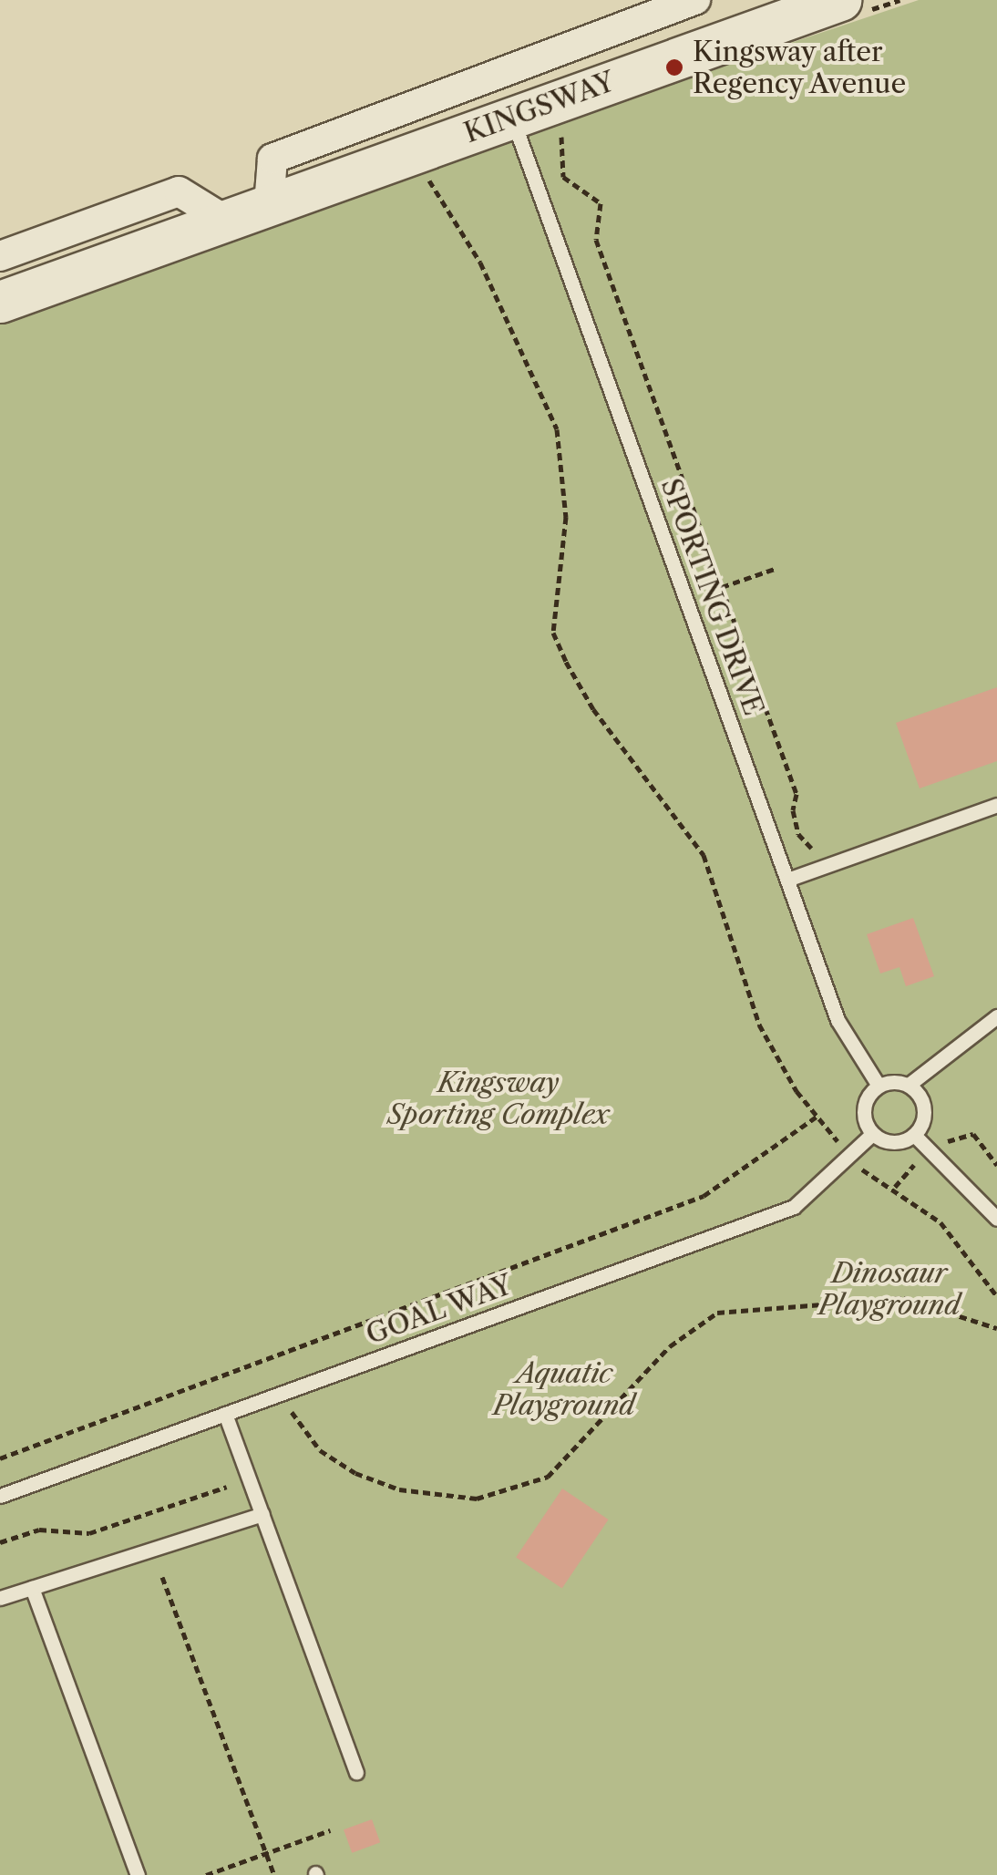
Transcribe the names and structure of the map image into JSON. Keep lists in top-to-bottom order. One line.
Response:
{"streets":{"main road":["KINGSWAY"],"lane":["SPORTING DRIVE","GOAL WAY"]},"crossings":[["KINGSWAY","SPORTING DRIVE"],["SPORTING DRIVE","GOAL WAY"]],"parks":["Kingsway Sporting Complex","Dinosaur Playground","Aquatic Playground"],"places":["Kingsway after Regency Avenue"]}
